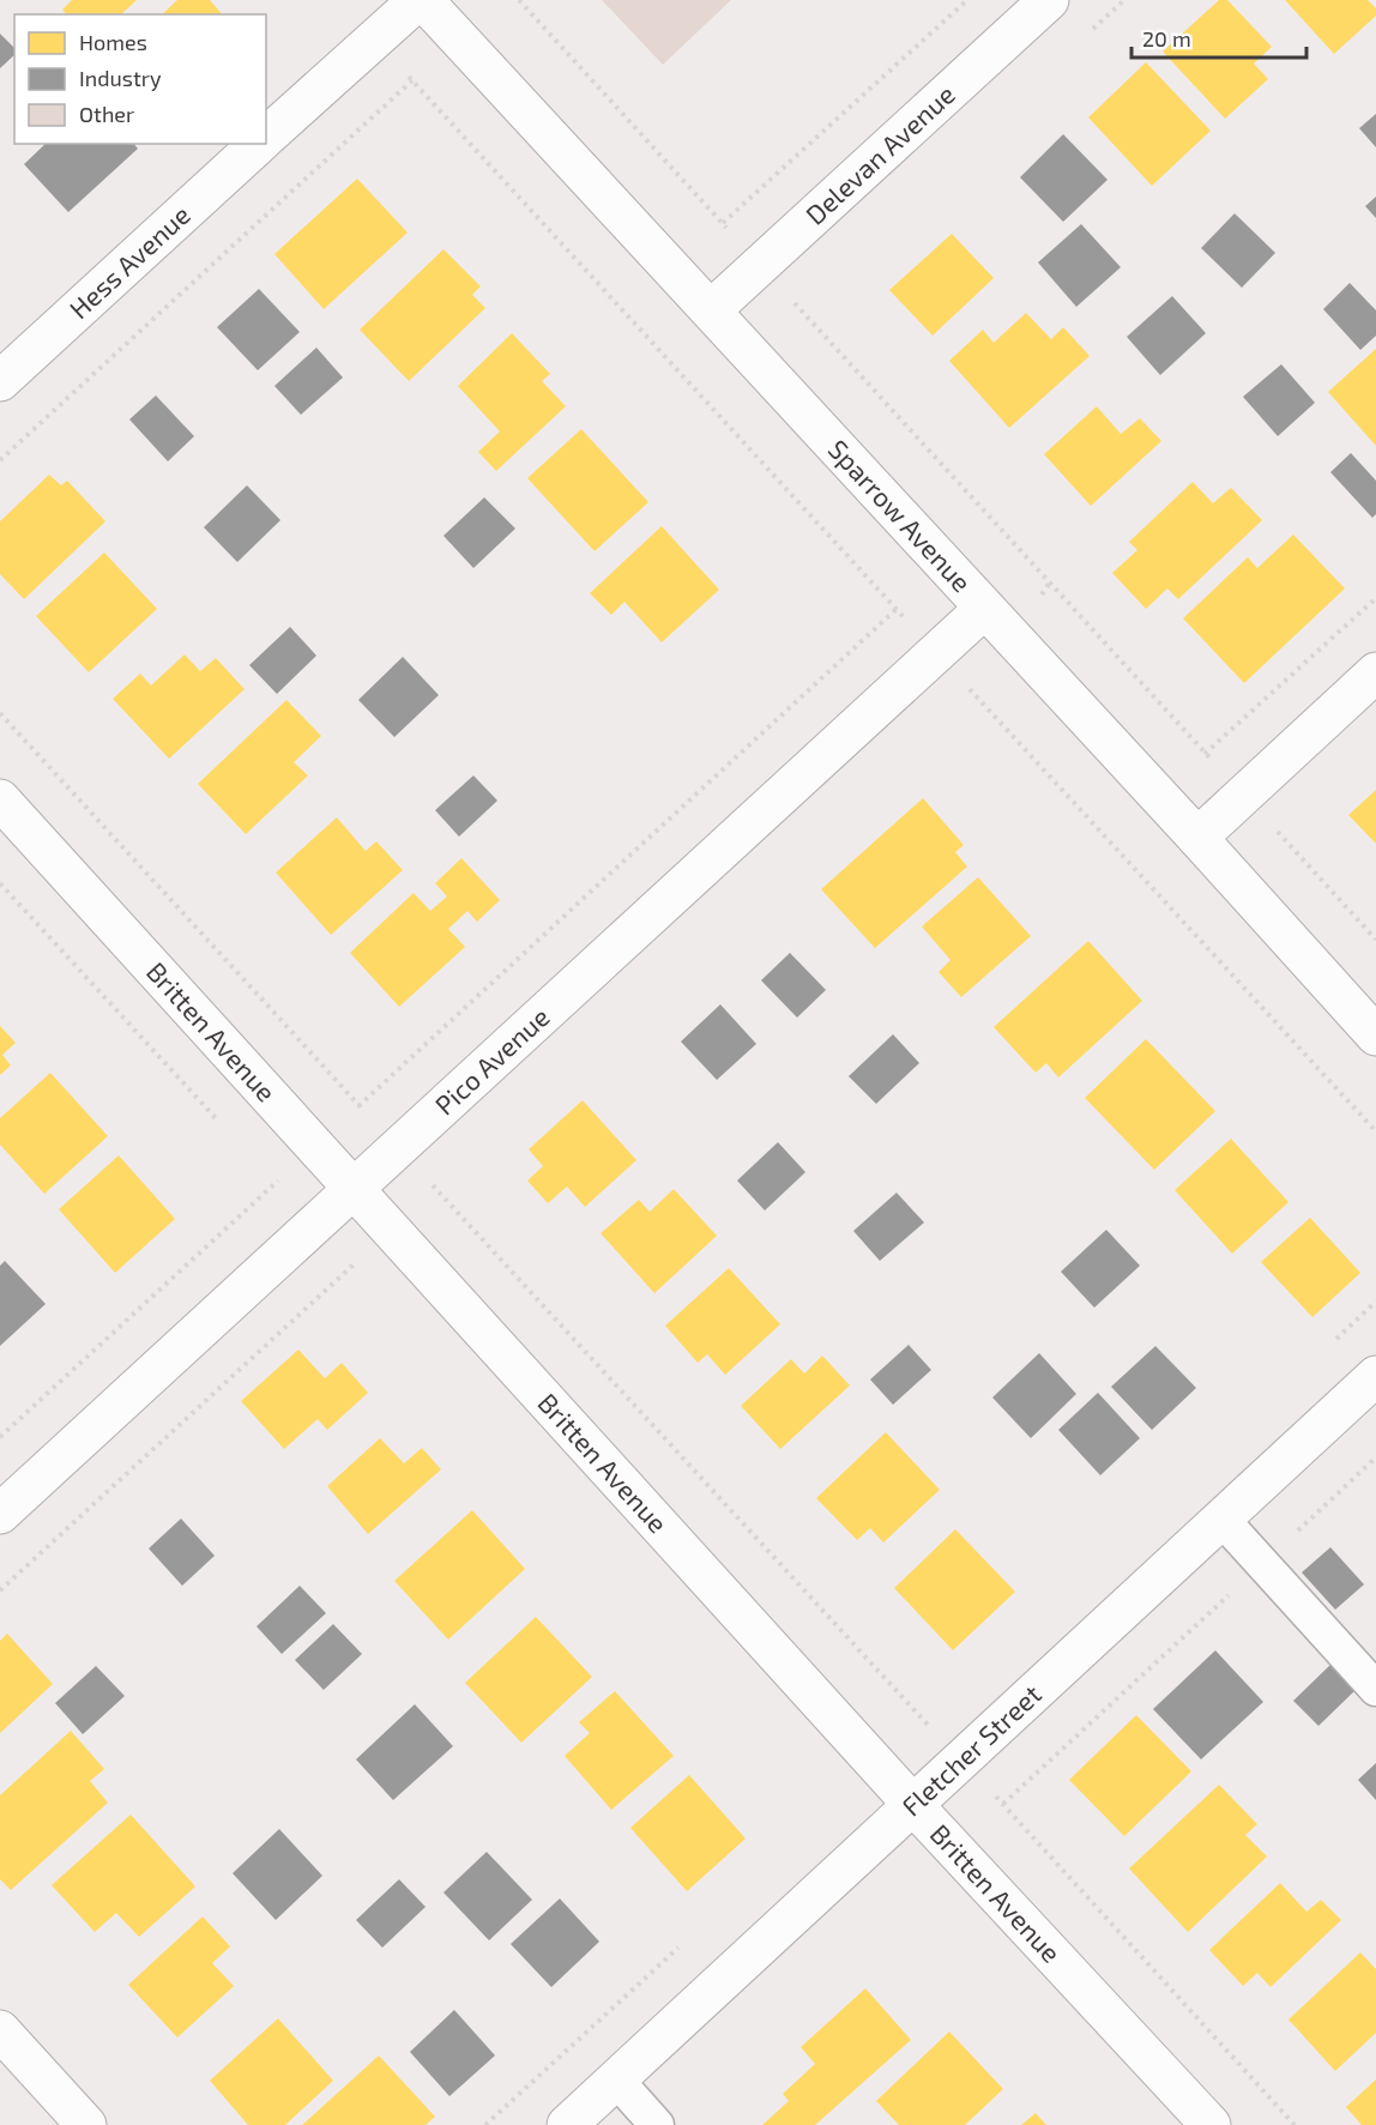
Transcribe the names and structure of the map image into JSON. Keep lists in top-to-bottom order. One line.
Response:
{"streets":{"street":["Delevan Avenue","Hess Avenue","Sparrow Avenue","Britten Avenue","Pico Avenue","Fletcher Street"]},"crossings":[["Delevan Avenue","Sparrow Avenue"],["Hess Avenue","Sparrow Avenue"],["Sparrow Avenue","Pico Avenue"],["Britten Avenue","Pico Avenue"],["Britten Avenue","Fletcher Street"]],"legend":["Homes","Industry","Other"],"scale_bar":"20 m"}
